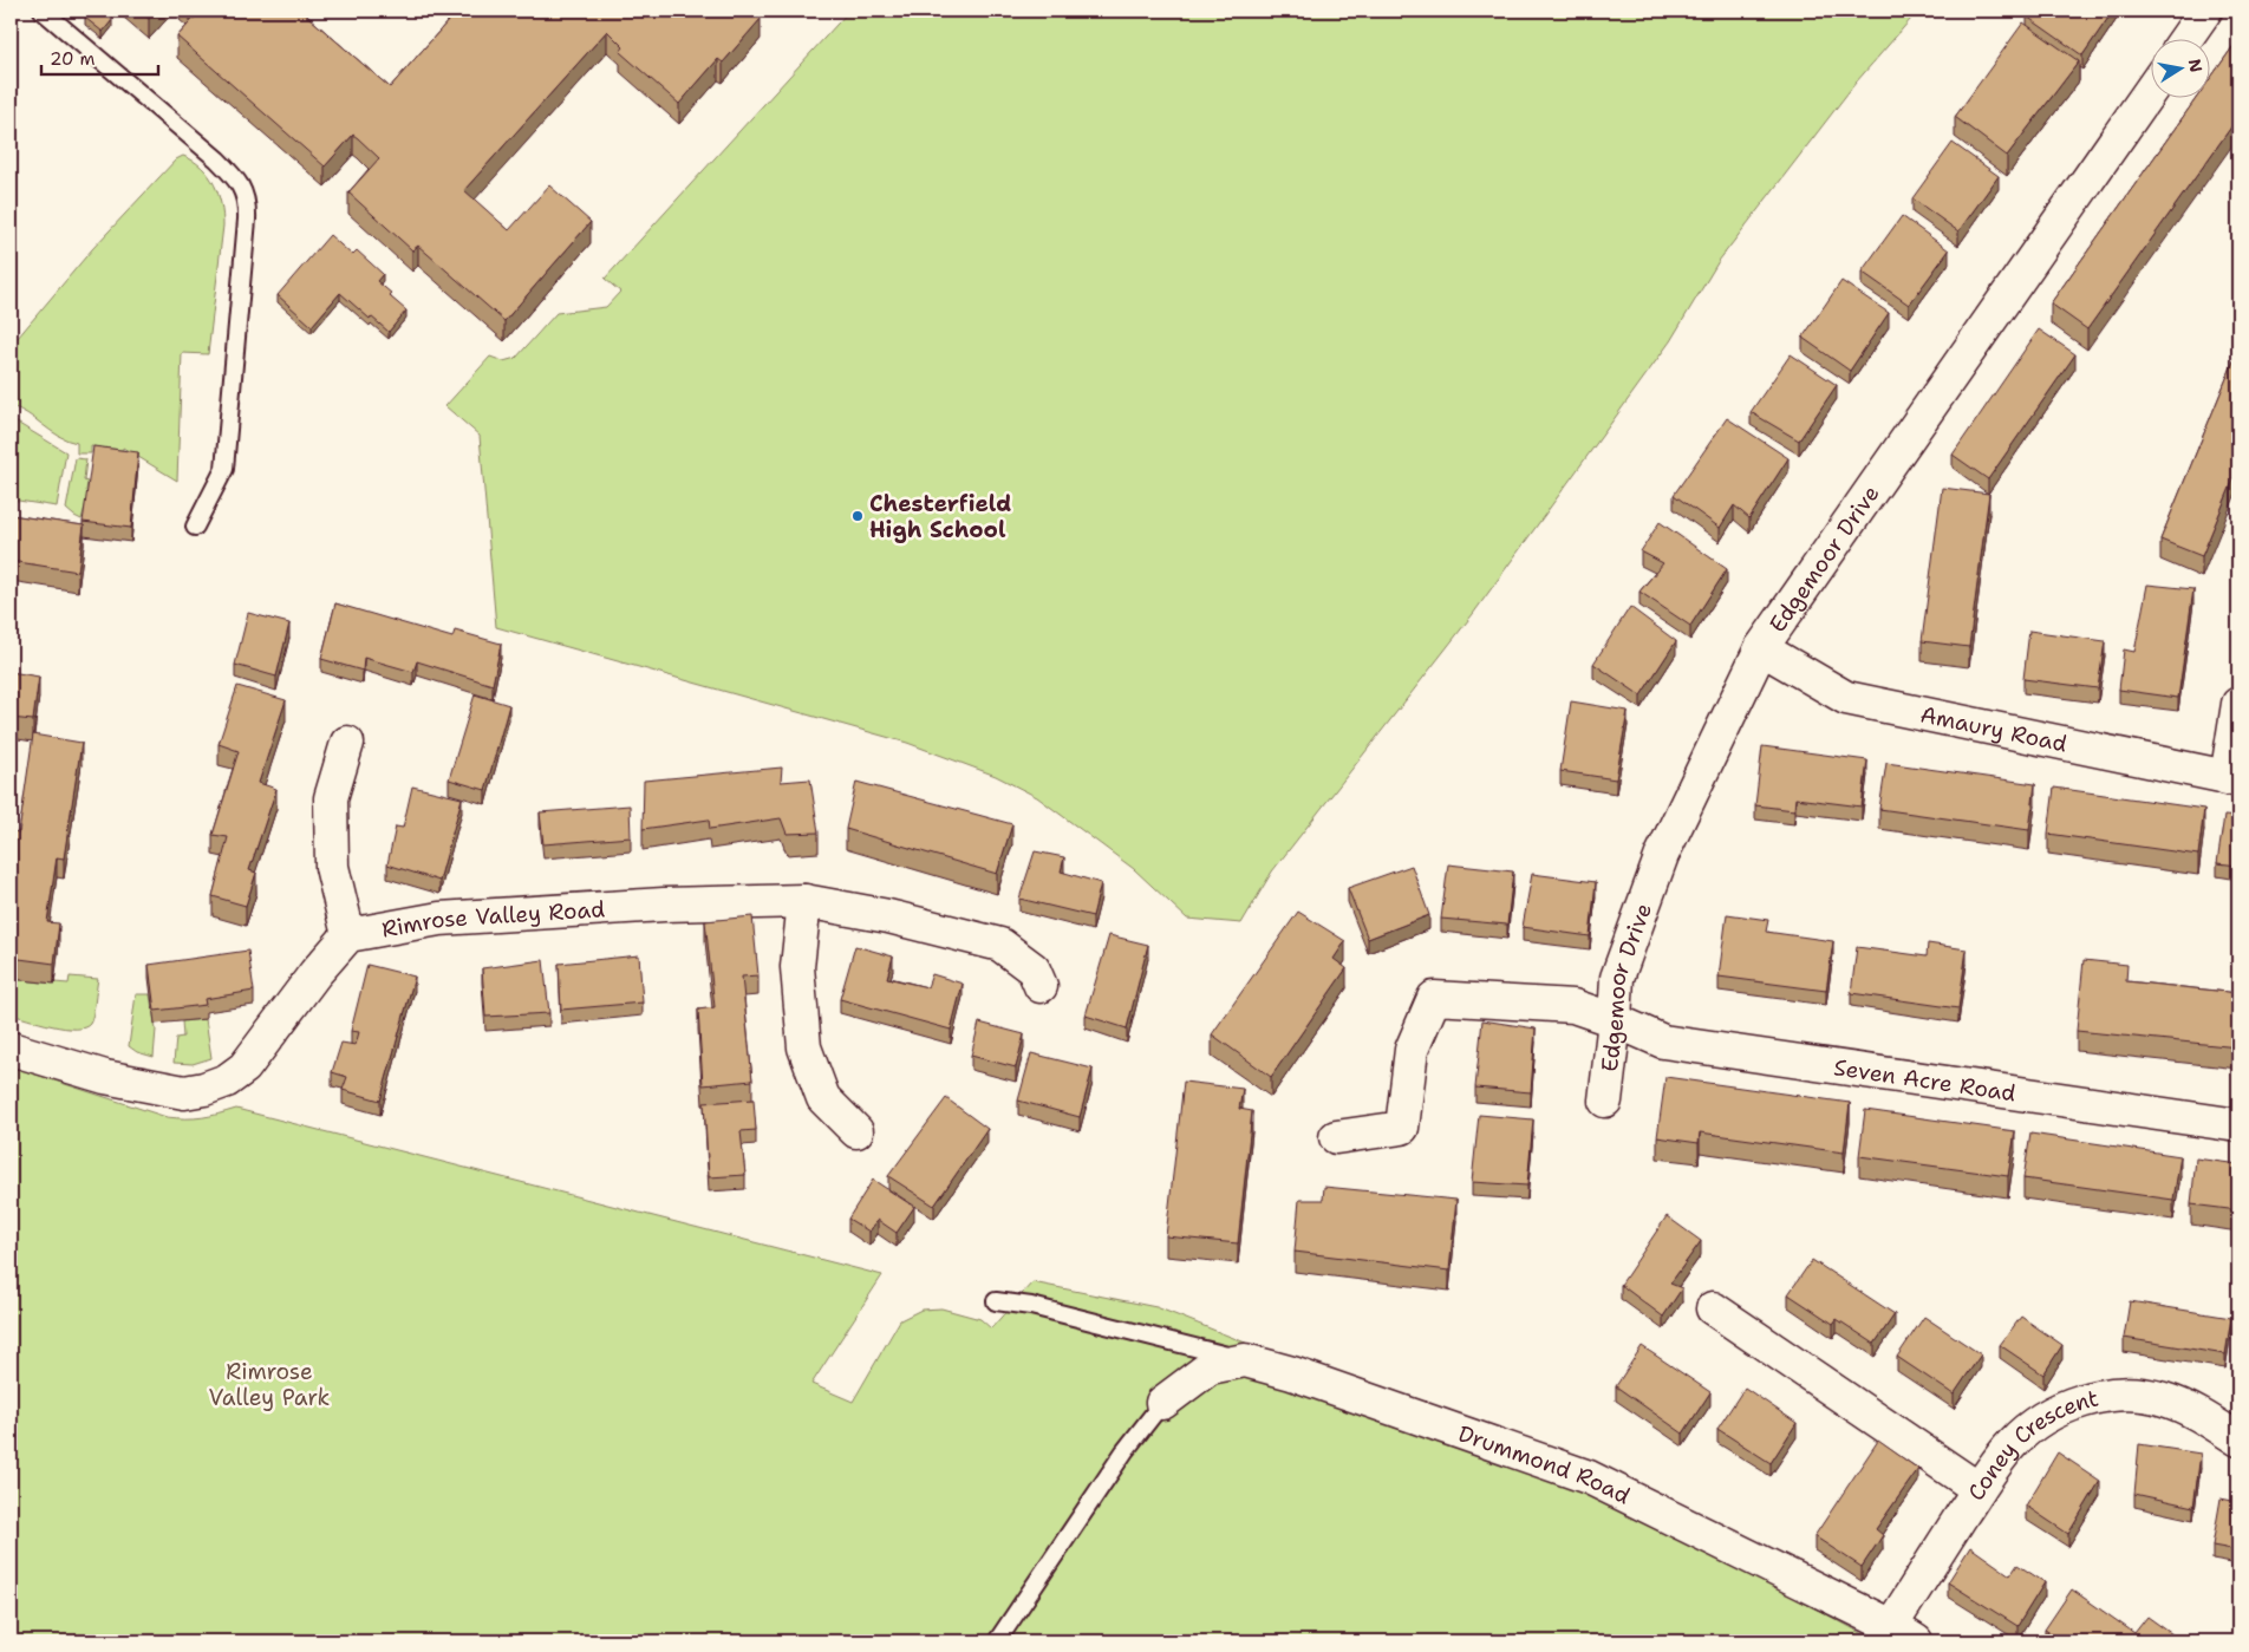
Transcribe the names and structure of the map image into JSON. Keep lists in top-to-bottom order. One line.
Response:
{"streets":{"street":["Edgemoor Drive","Amaury Road","Rimrose Valley Road","Seven Acre Road","Coney Crescent","Drummond Road"]},"crossings":[["Edgemoor Drive","Amaury Road"],["Edgemoor Drive","Seven Acre Road"],["Coney Crescent","Drummond Road"]],"parks":["Rimrose Valley Park"],"places":["Chesterfield High School"],"scale_bar":"20 m","north":"right"}
